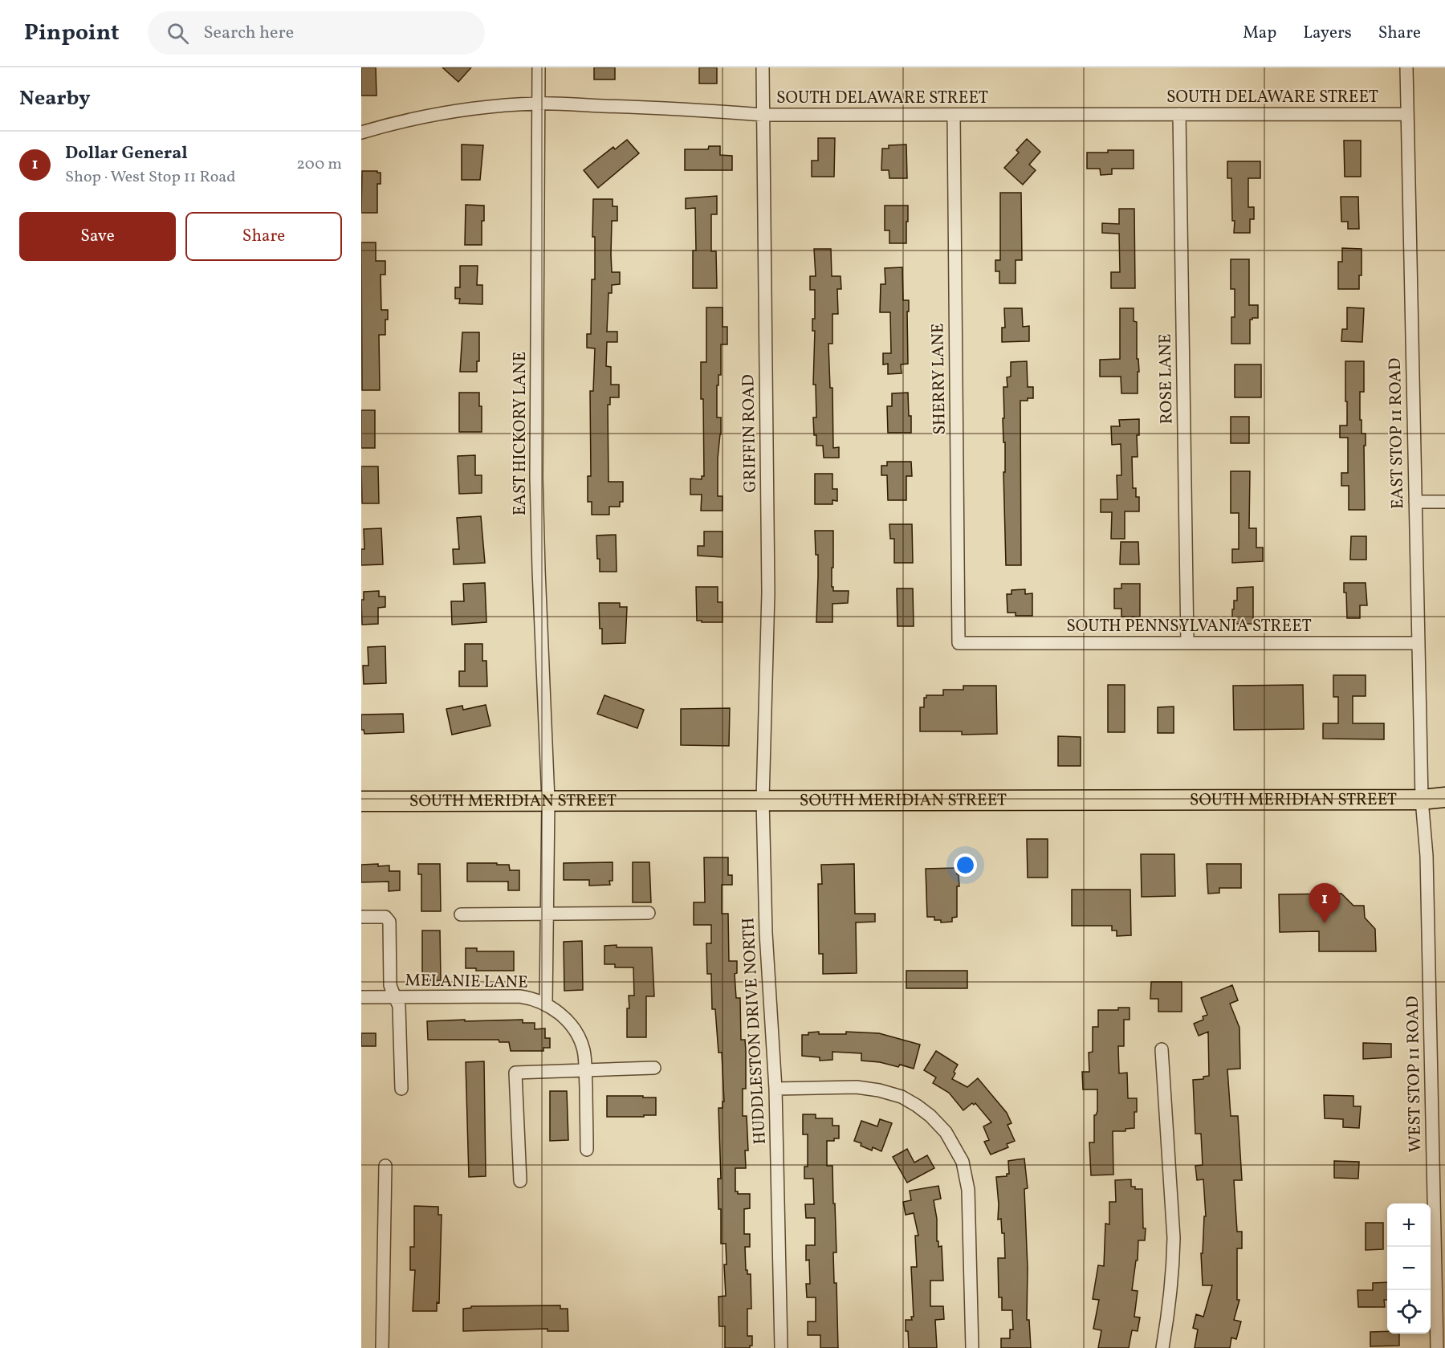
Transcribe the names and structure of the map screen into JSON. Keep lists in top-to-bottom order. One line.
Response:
{"streets":{"main road":["SOUTH MERIDIAN STREET"],"street":["SOUTH DELAWARE STREET","SHERRY LANE","ROSE LANE","EAST HICKORY LANE","GRIFFIN ROAD","EAST STOP 11 ROAD","SOUTH PENNSYLVANIA STREET","MELANIE LANE","HUDDLESTON DRIVE NORTH","WEST STOP 11 ROAD"]},"crossings":[["SOUTH DELAWARE STREET","SHERRY LANE"],["SOUTH DELAWARE STREET","ROSE LANE"],["SOUTH DELAWARE STREET","EAST HICKORY LANE"],["SOUTH DELAWARE STREET","GRIFFIN ROAD"],["SOUTH DELAWARE STREET","EAST STOP 11 ROAD"],["SHERRY LANE","SOUTH PENNSYLVANIA STREET"],["ROSE LANE","SOUTH PENNSYLVANIA STREET"],["EAST HICKORY LANE","SOUTH MERIDIAN STREET"],["EAST HICKORY LANE","MELANIE LANE"],["GRIFFIN ROAD","SOUTH MERIDIAN STREET"],["GRIFFIN ROAD","HUDDLESTON DRIVE NORTH"],["EAST STOP 11 ROAD","SOUTH PENNSYLVANIA STREET"],["EAST STOP 11 ROAD","SOUTH MERIDIAN STREET"],["EAST STOP 11 ROAD","WEST STOP 11 ROAD"],["SOUTH MERIDIAN STREET","HUDDLESTON DRIVE NORTH"],["SOUTH MERIDIAN STREET","WEST STOP 11 ROAD"]],"page":{"header":"Pinpoint","search":"Search here","nav":["Map","Layers","Share"],"heading":"Nearby","list":[{"mark":"1","name":"Dollar General","note":"Shop · West Stop 11 Road","value":"200 m"}],"buttons":["Save","Share"],"pins":"1","map_buttons":["+","−"]}}
